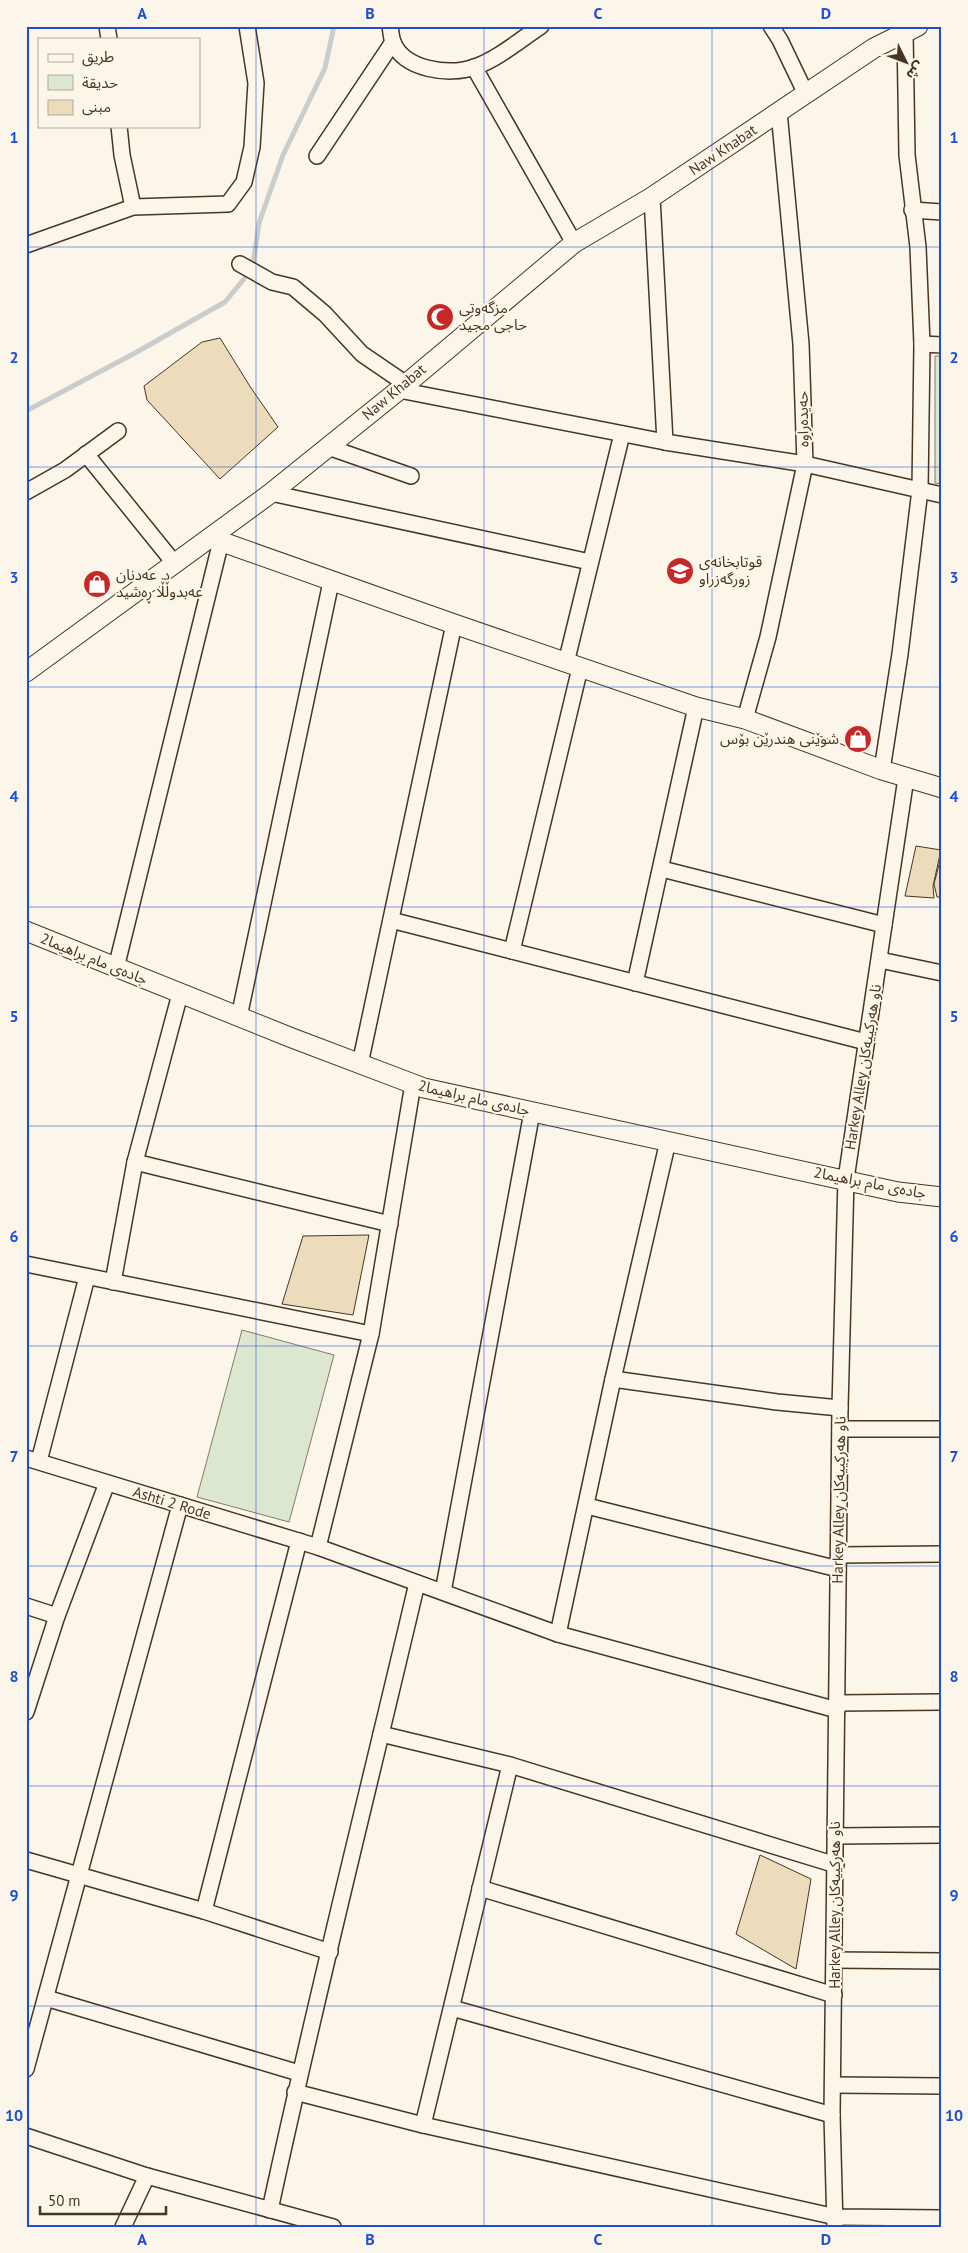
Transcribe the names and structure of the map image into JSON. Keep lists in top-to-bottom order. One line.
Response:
{"streets":{"street":["Naw Khabat","حەیدەراوە","جادەی مام براهیما2","Harkey Alley ناو هەركييەكان","Ashti 2 Rode"]},"crossings":[["Naw Khabat","حەیدەراوە"],["جادەی مام براهیما2","Harkey Alley ناو هەركييەكان"],["Harkey Alley ناو هەركييەكان","Ashti 2 Rode"]],"places":{"mosque":["مزگەوتى حاجى مجيد"],"school or university":["قوتابخانەی زورگەزراو"],"shop":["د. عەدنان عەبدوڵڵا ڕەشید","شوێنی هندرێن بۆس"]},"legend":["طريق","حديقة","مبنى"],"scale_bar":"50 m","north":"bottom right","grid":{"columns":["A","B","C","D"],"rows":["1","2","3","4","5","6","7","8","9","10"]}}
